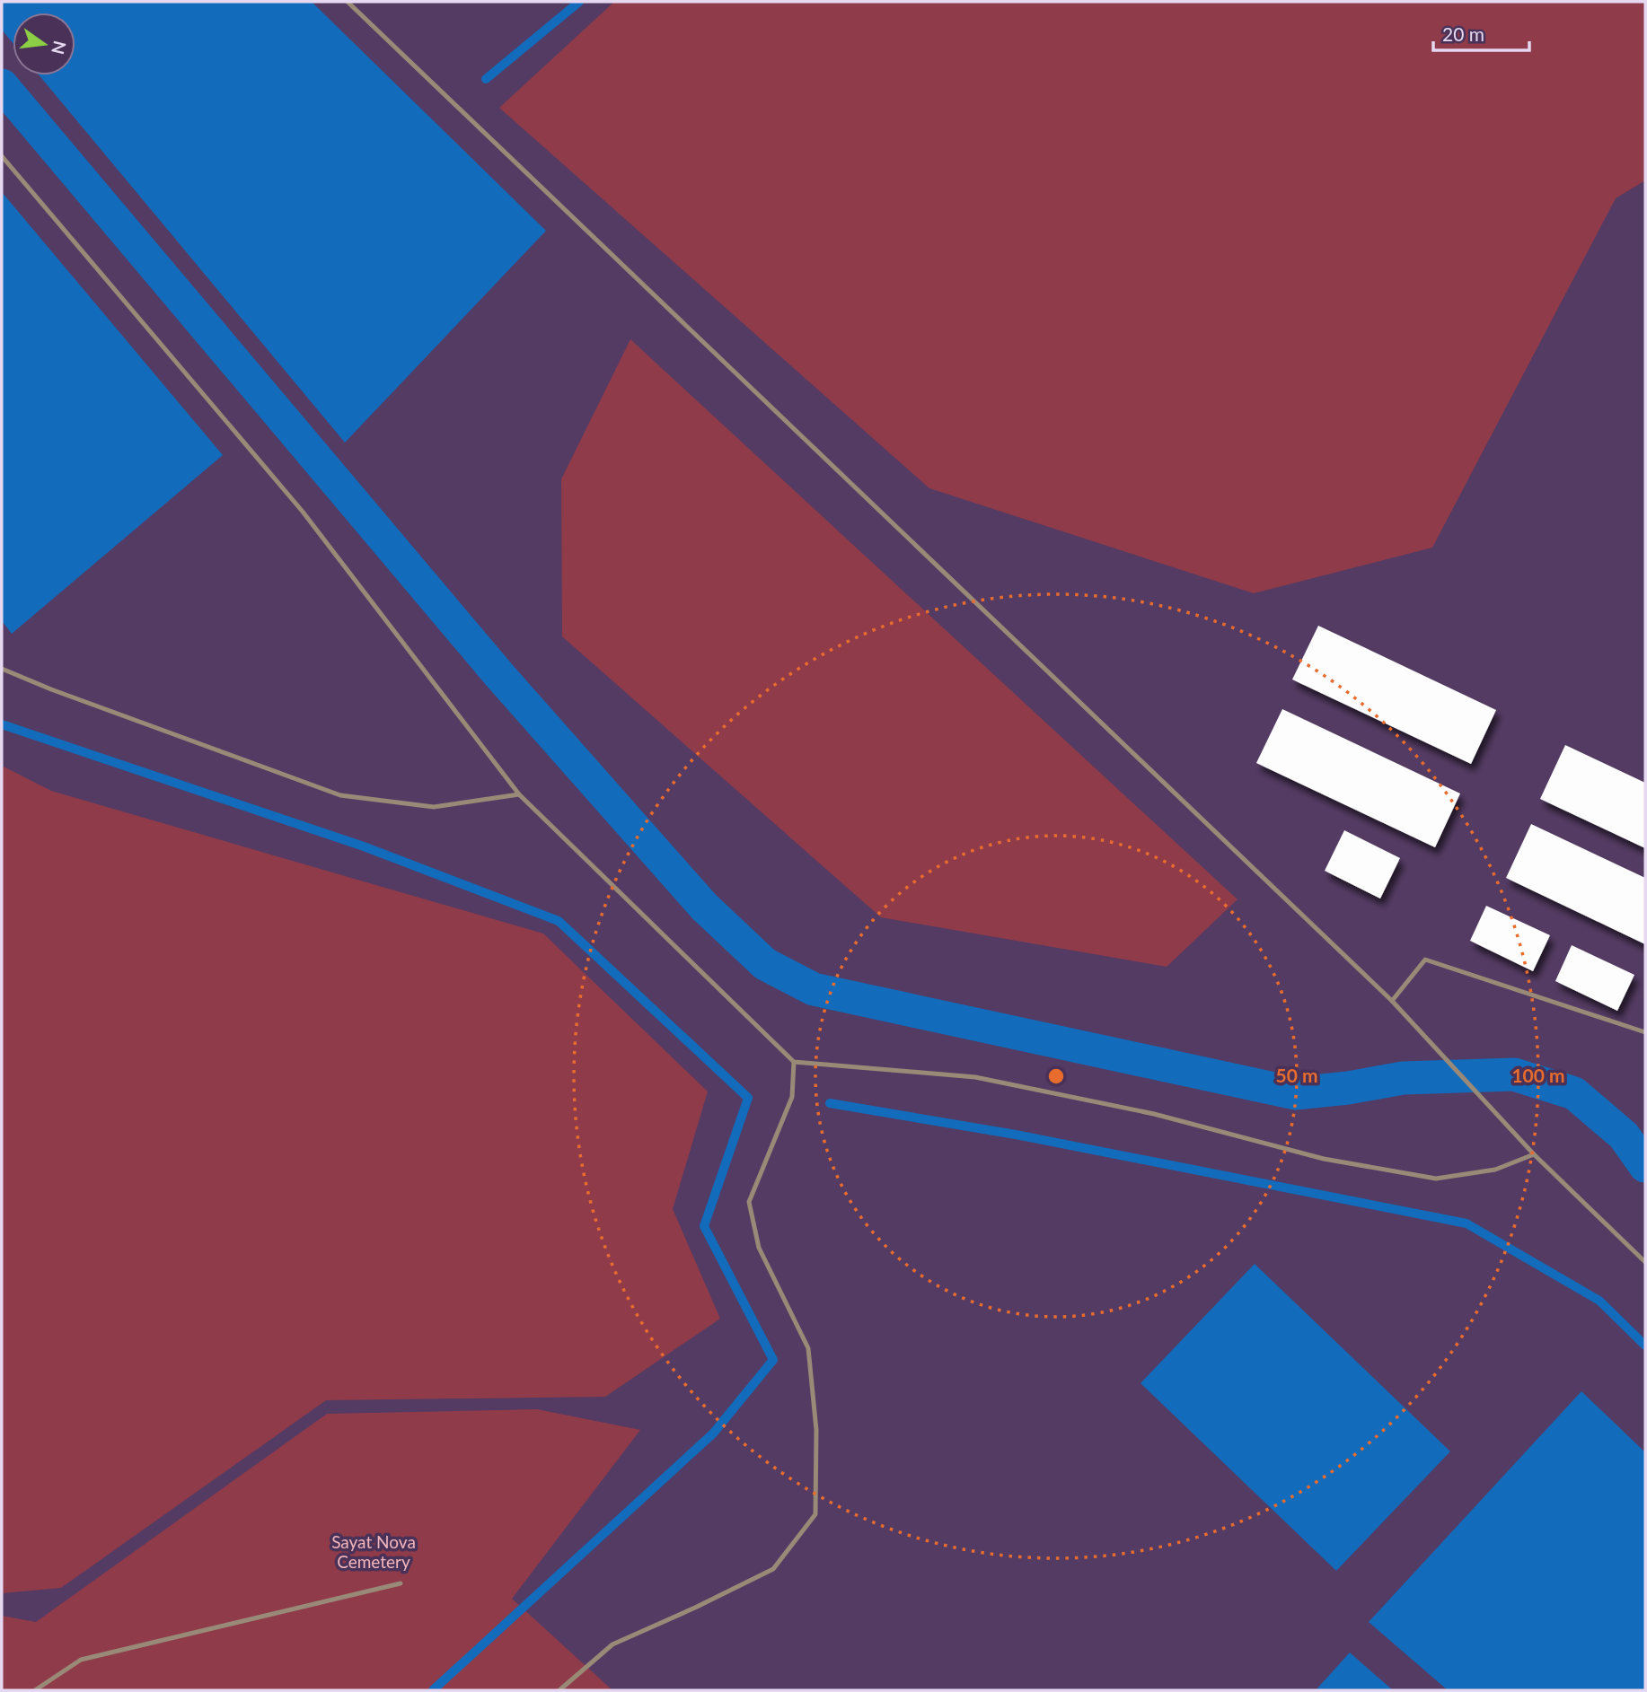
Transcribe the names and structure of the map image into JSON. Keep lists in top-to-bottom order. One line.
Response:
{"parks":["Sayat Nova Cemetery"],"scale_bar":"20 m","north":"right","rings":["50 m","100 m"]}
